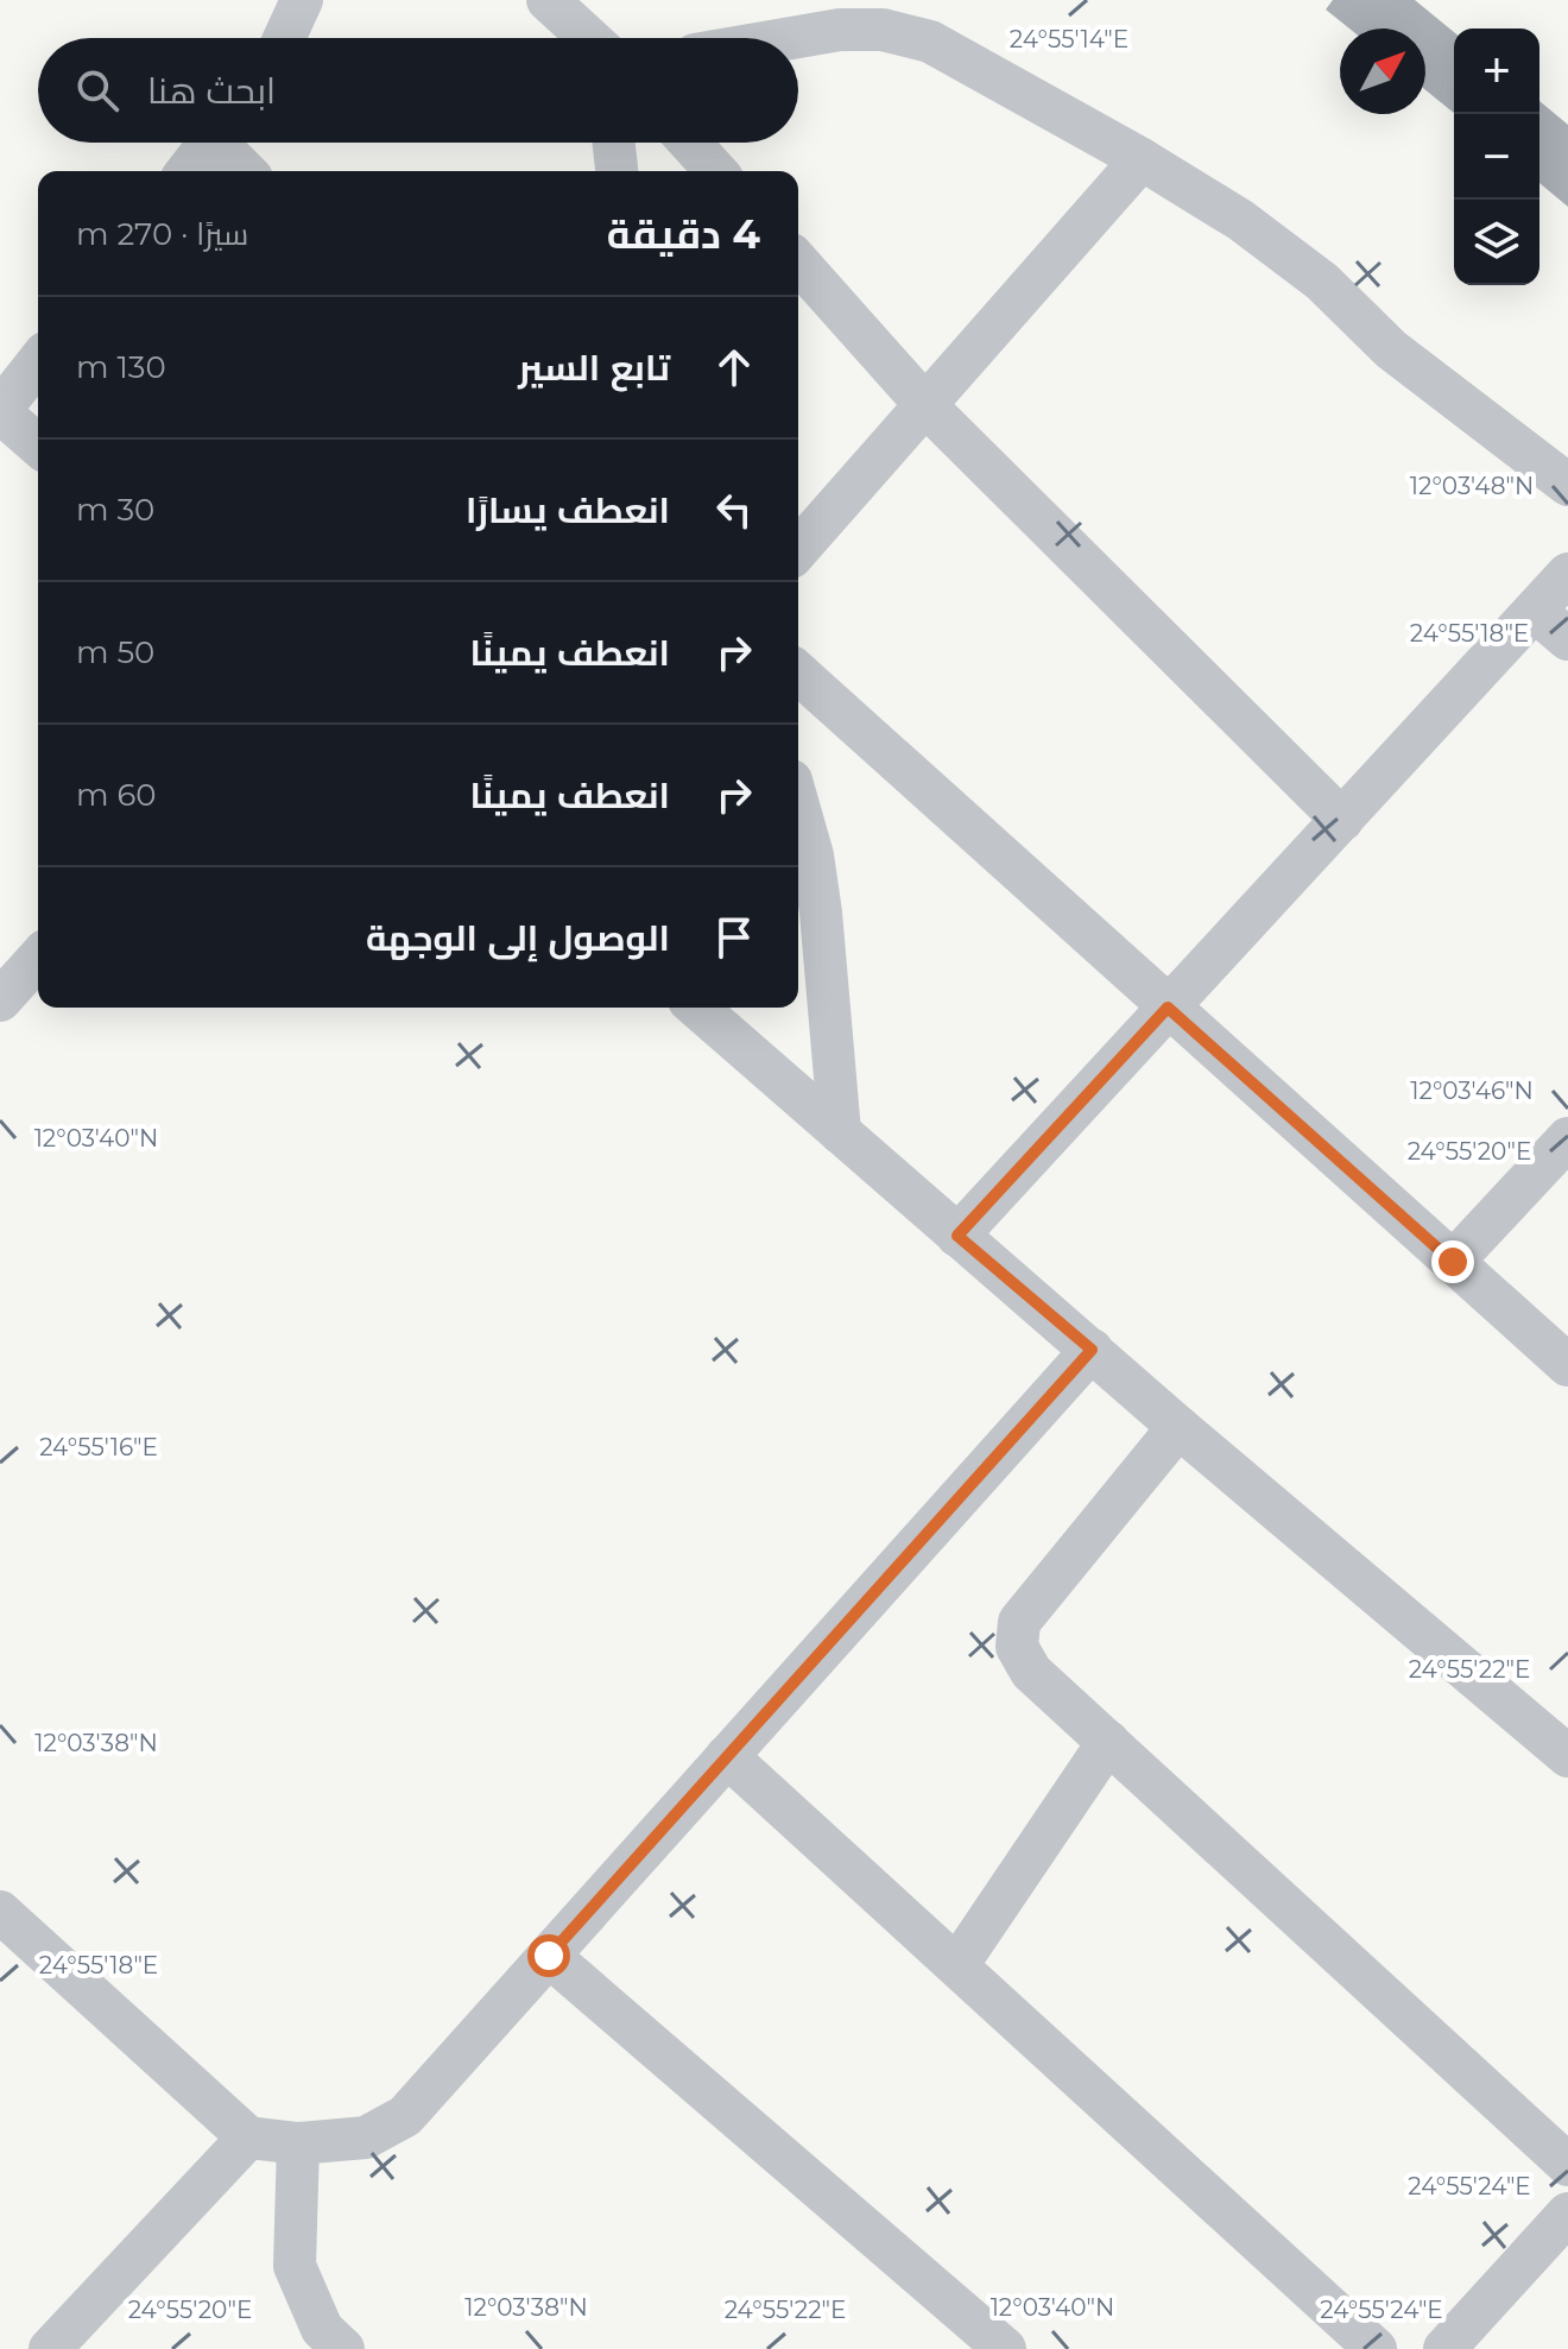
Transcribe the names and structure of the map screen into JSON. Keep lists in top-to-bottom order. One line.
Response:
{"north":"top right","page":{"map_buttons":["+","−"],"search":"ابحث هنا","heading":["4 دقيقة","سيرًا · 270 m"],"list":[["تابع السير","130 m"],["انعطف يسارًا","30 m"],["انعطف يمينًا","50 m"],["انعطف يمينًا","60 m"],"الوصول إلى الوجهة"]},"coordinates":["24°55'14\"E","12°03'48\"N","24°55'18\"E","12°03'46\"N","12°03'40\"N","24°55'20\"E","24°55'16\"E","24°55'22\"E","12°03'38\"N","24°55'24\"E"]}
